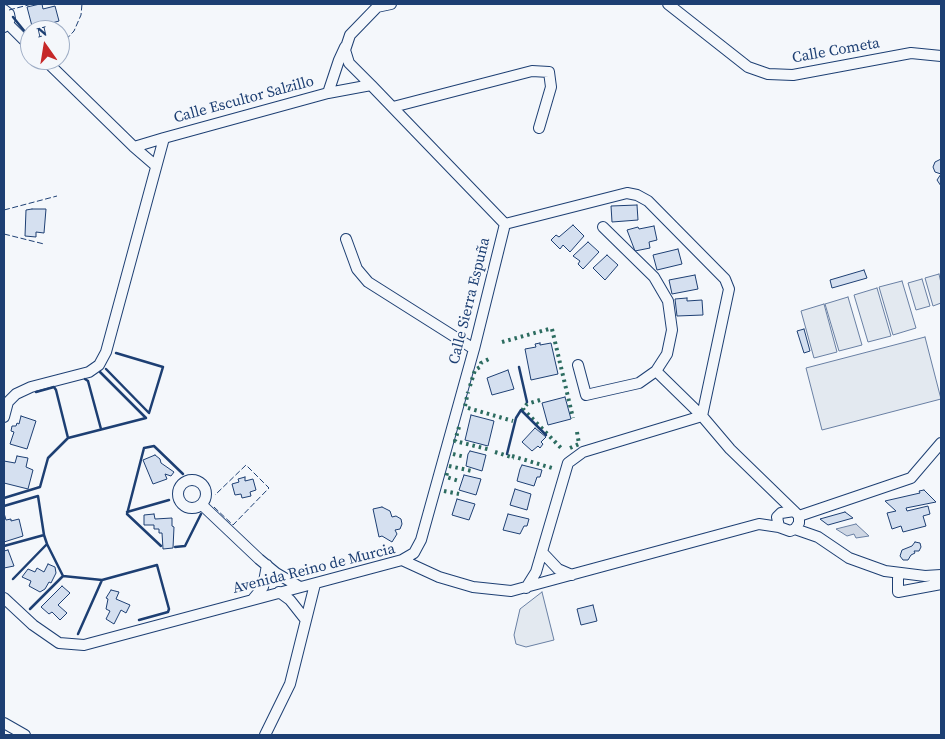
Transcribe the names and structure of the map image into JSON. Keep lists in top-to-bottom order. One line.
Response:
{"streets":{"street":["Calle Cometa","Calle Escultor Salzillo","Calle Sierra Espuña","Avenida Reino de Murcia"]},"crossings":[["Calle Sierra Espuña","Avenida Reino de Murcia"]],"north":"top"}
